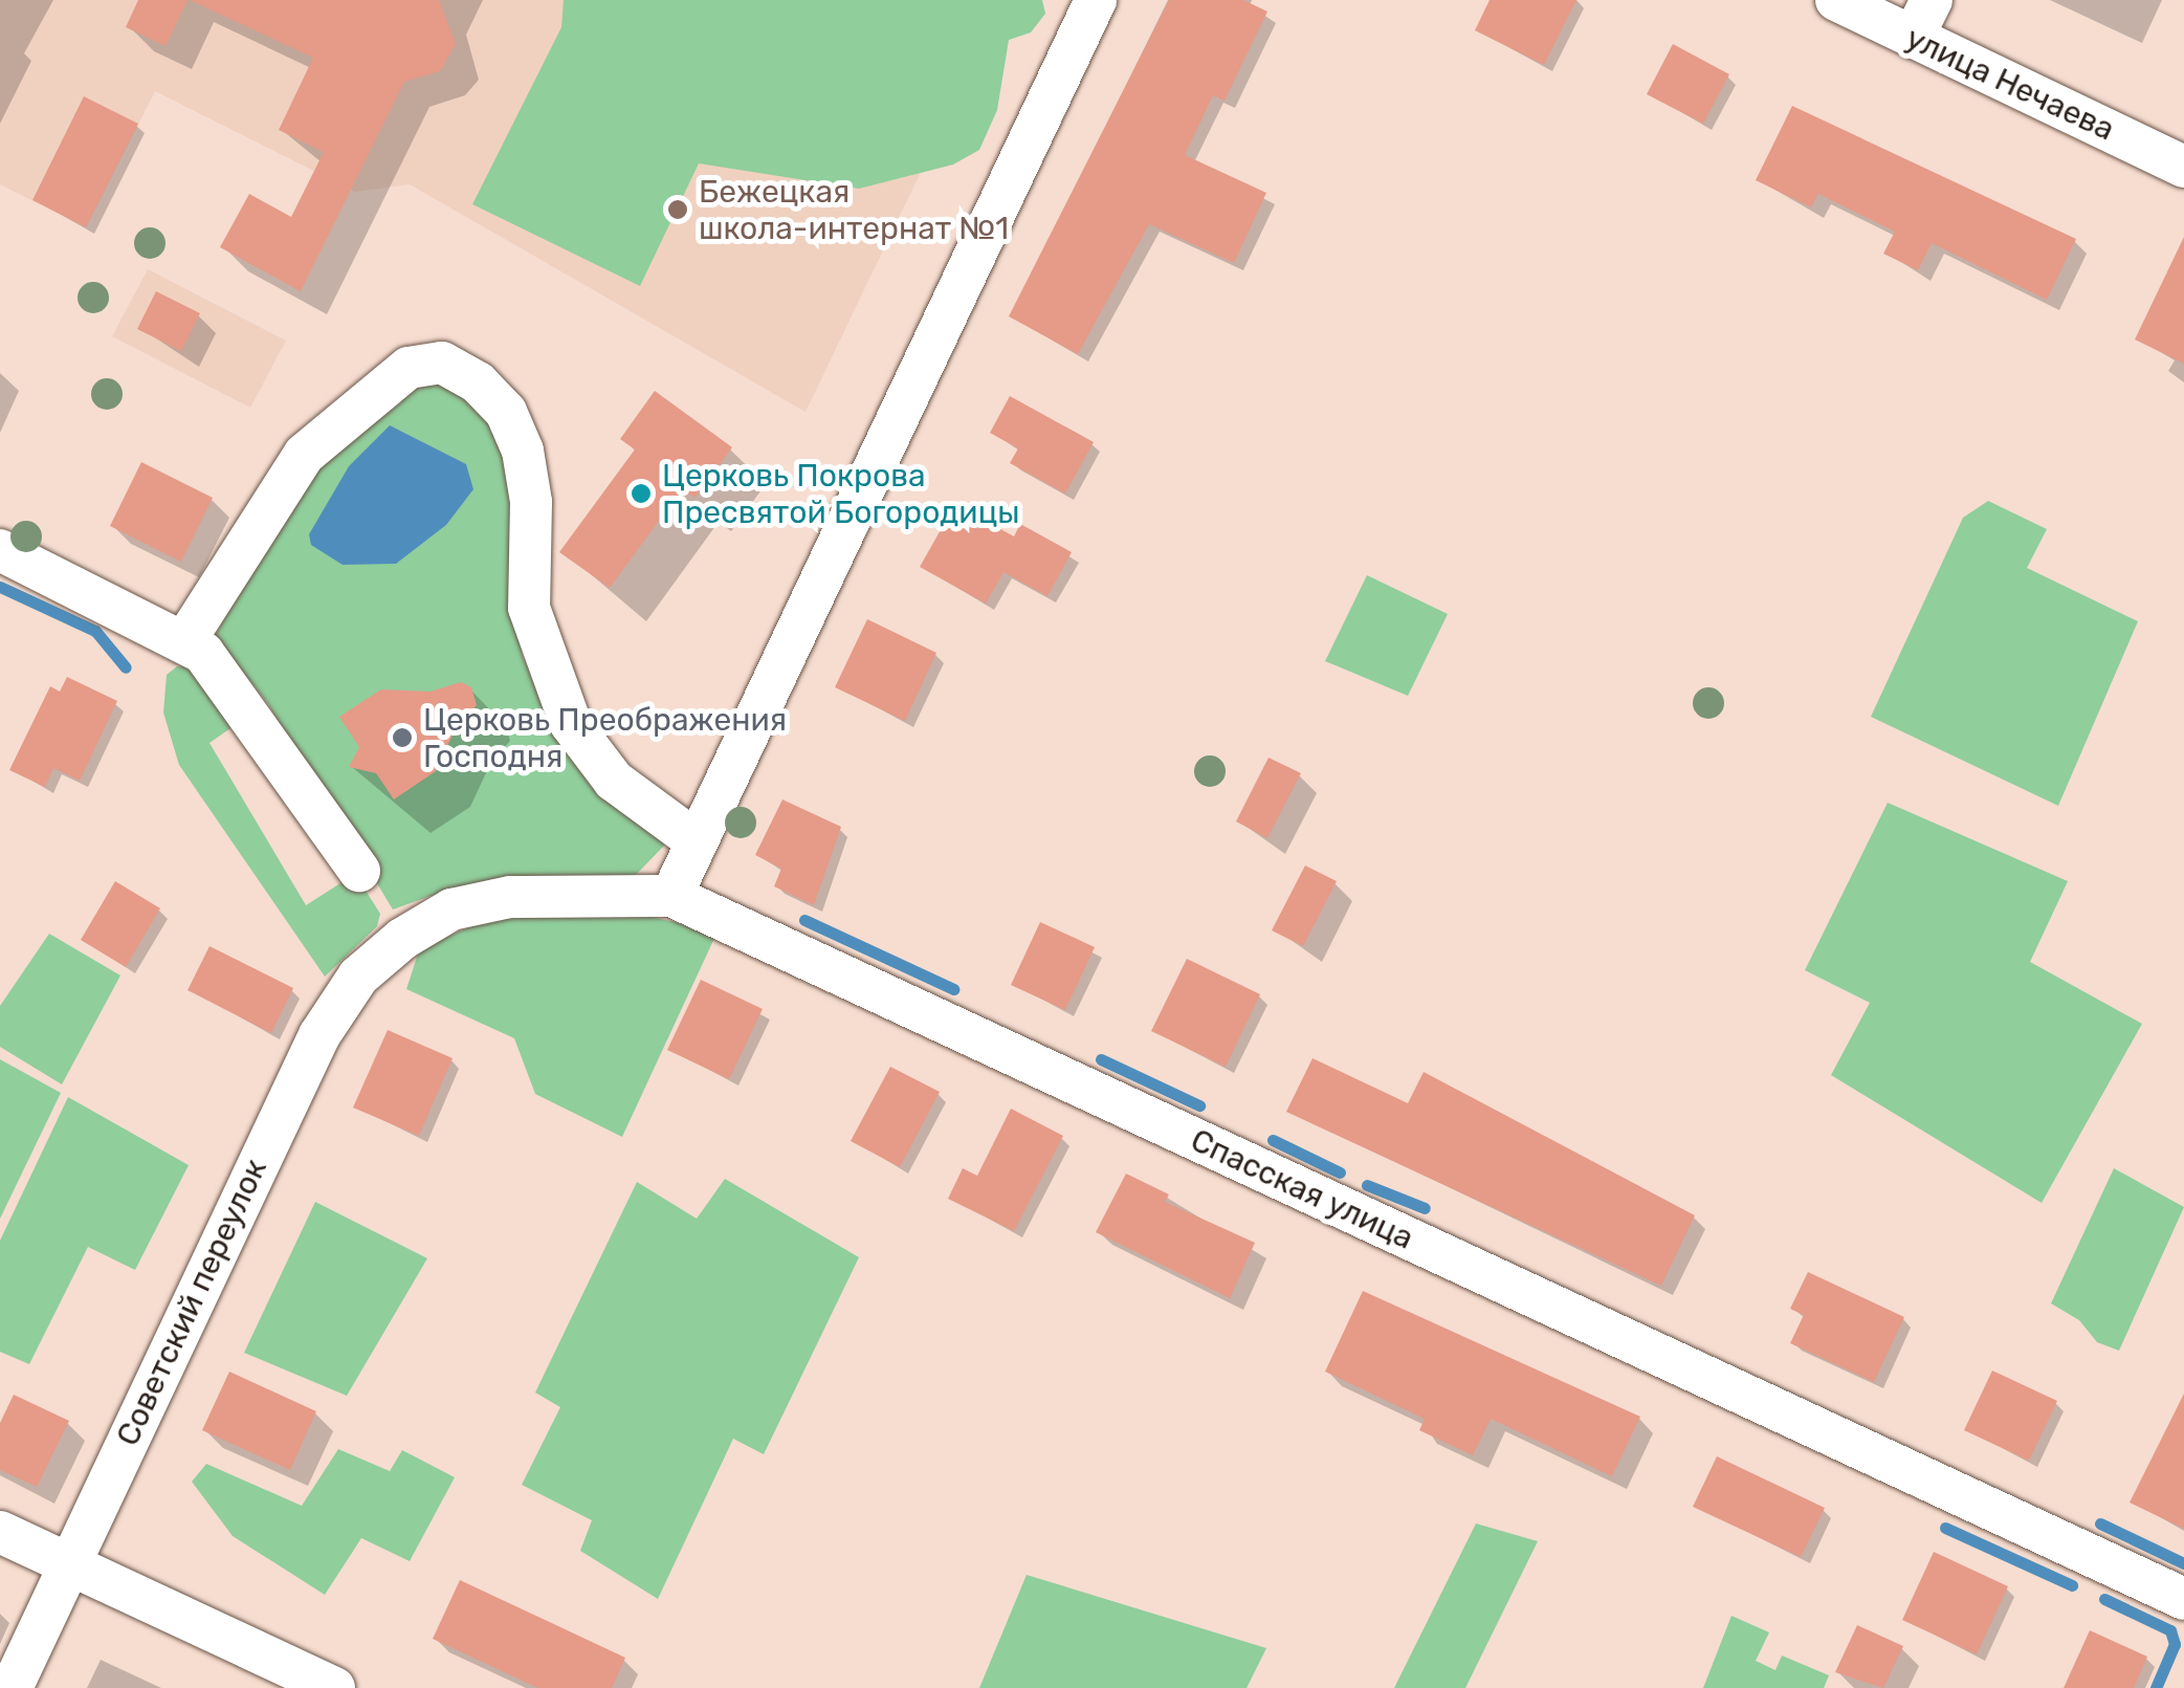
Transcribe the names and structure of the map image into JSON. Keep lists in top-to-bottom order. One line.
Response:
{"streets":{"street":["улица Нечаева","Спасская улица","Советский переулок"]},"crossings":[["Спасская улица","Советский переулок"]],"places":["Бежецкая школа-интернат №1","Церковь Покрова Пресвятой Богородицы","Церковь Преображения Господня"]}
